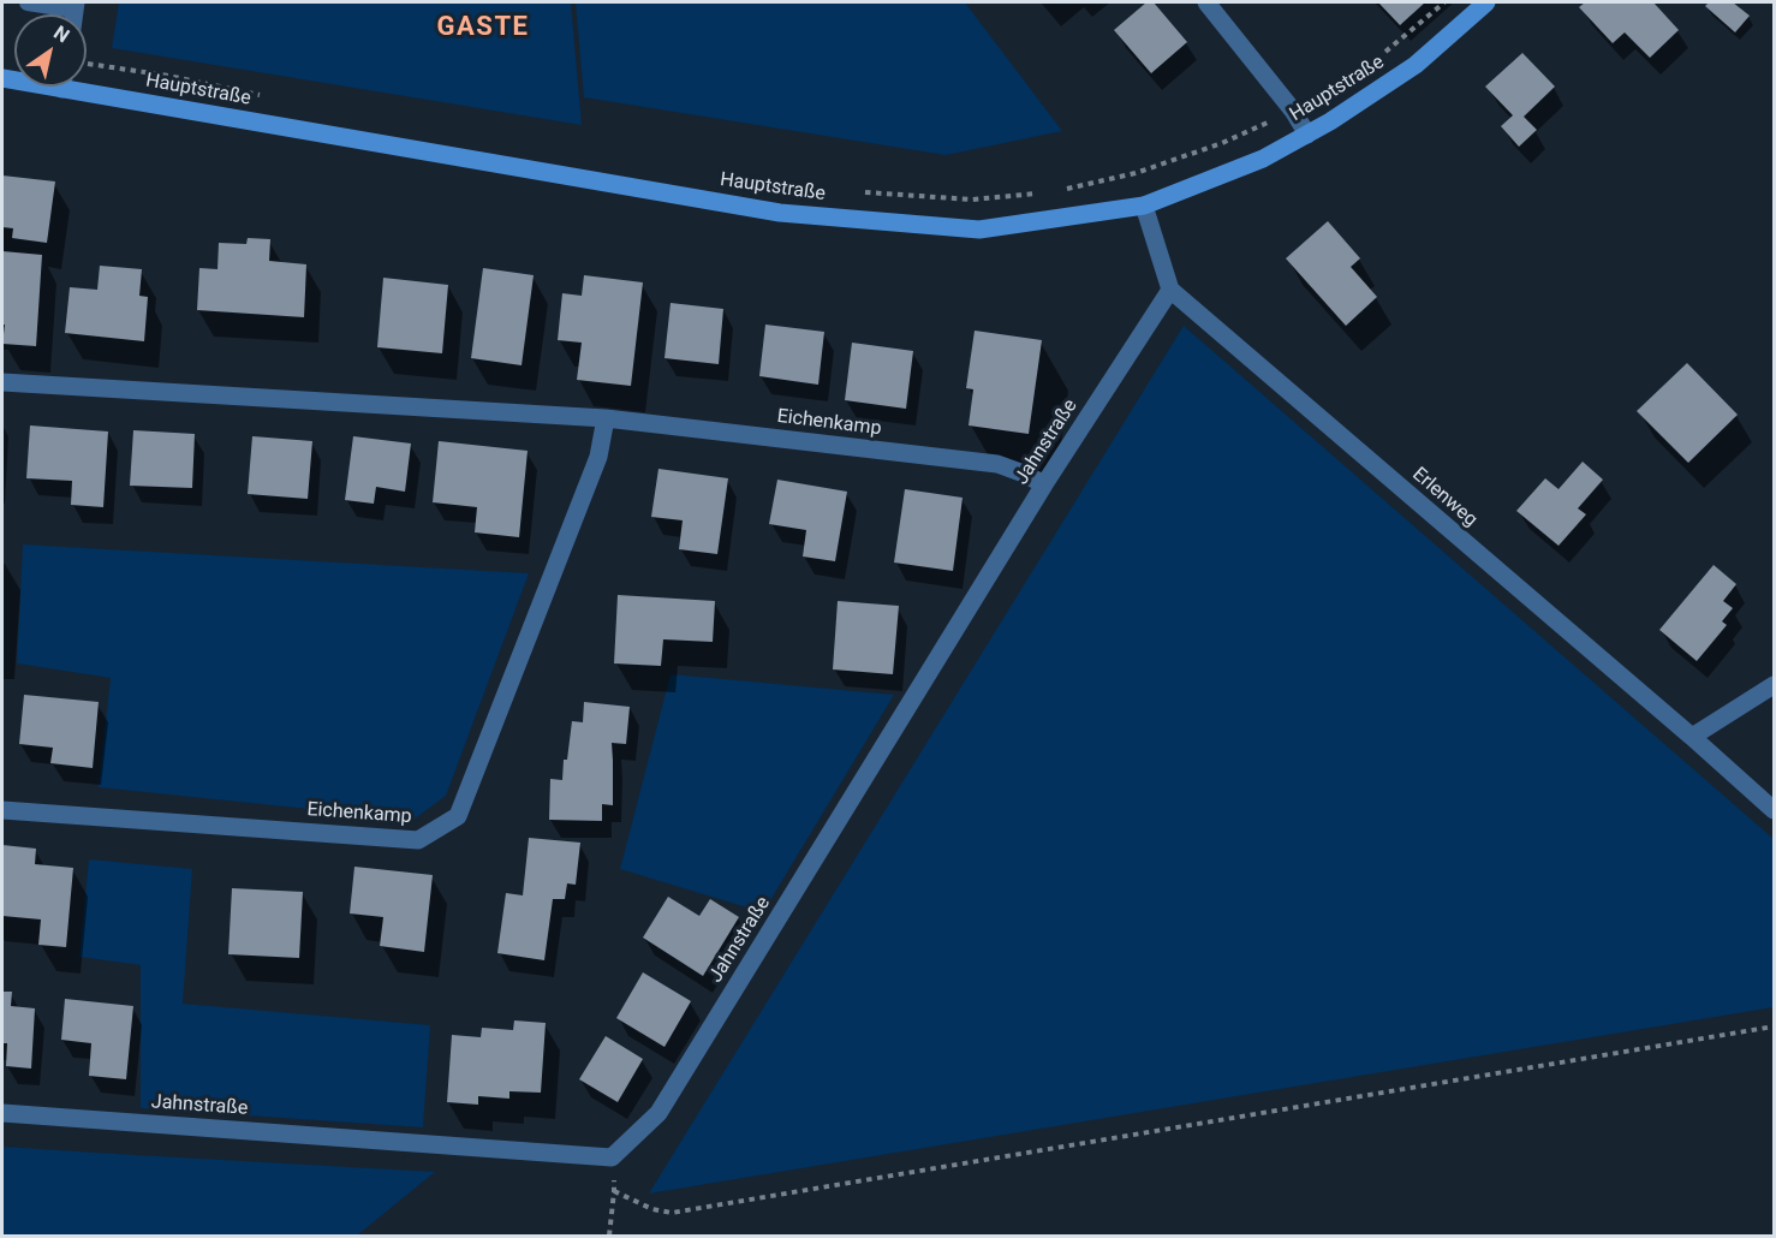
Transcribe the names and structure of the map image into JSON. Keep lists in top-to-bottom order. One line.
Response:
{"streets":{"street":["Hauptstraße","Eichenkamp","Jahnstraße","Erlenweg"]},"crossings":[["Eichenkamp","Jahnstraße"],["Jahnstraße","Erlenweg"]],"districts":["GASTE"],"north":"top right"}
